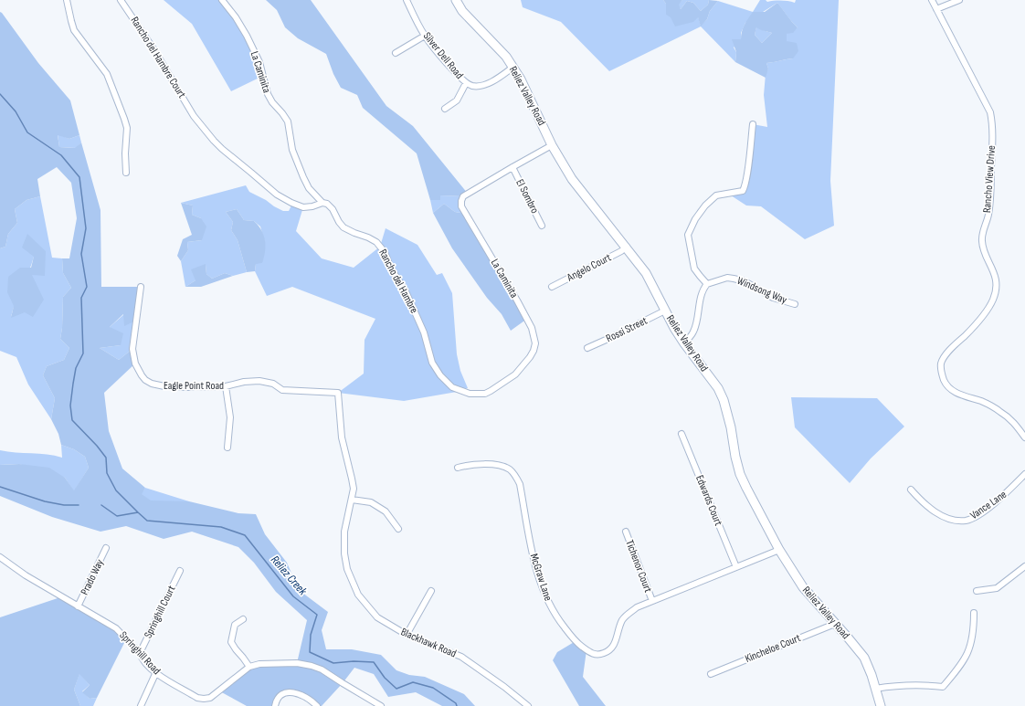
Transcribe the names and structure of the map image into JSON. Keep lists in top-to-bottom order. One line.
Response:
{"streets":{"main road":["Reliez Valley Road"],"street":["Silver Dell Road","Rancho del Hambre Court","La Caminita","Rancho View Drive","El Sombro","Angelo Court","Rancho del Hambre","Windsong Way","Rossi Street","Eagle Point Road","Edwards Court","Vance Lane","Tichenor Court","Prado Way","McGraw Lane","Springhill Court","Blackhawk Road","Kincheloe Court","Springhill Road"]},"crossings":[["Silver Dell Road","Reliez Valley Road"],["Rancho del Hambre Court","La Caminita"],["Rancho del Hambre Court","Rancho del Hambre"],["La Caminita","Reliez Valley Road"],["La Caminita","El Sombro"],["La Caminita","Rancho del Hambre"],["Reliez Valley Road","Angelo Court"],["Reliez Valley Road","Rossi Street"],["Reliez Valley Road","McGraw Lane"],["Reliez Valley Road","Kincheloe Court"],["Eagle Point Road","Blackhawk Road"],["Edwards Court","McGraw Lane"],["Tichenor Court","McGraw Lane"],["Prado Way","Springhill Road"],["Springhill Court","Springhill Road"]],"water":["Reliez Creek"]}
